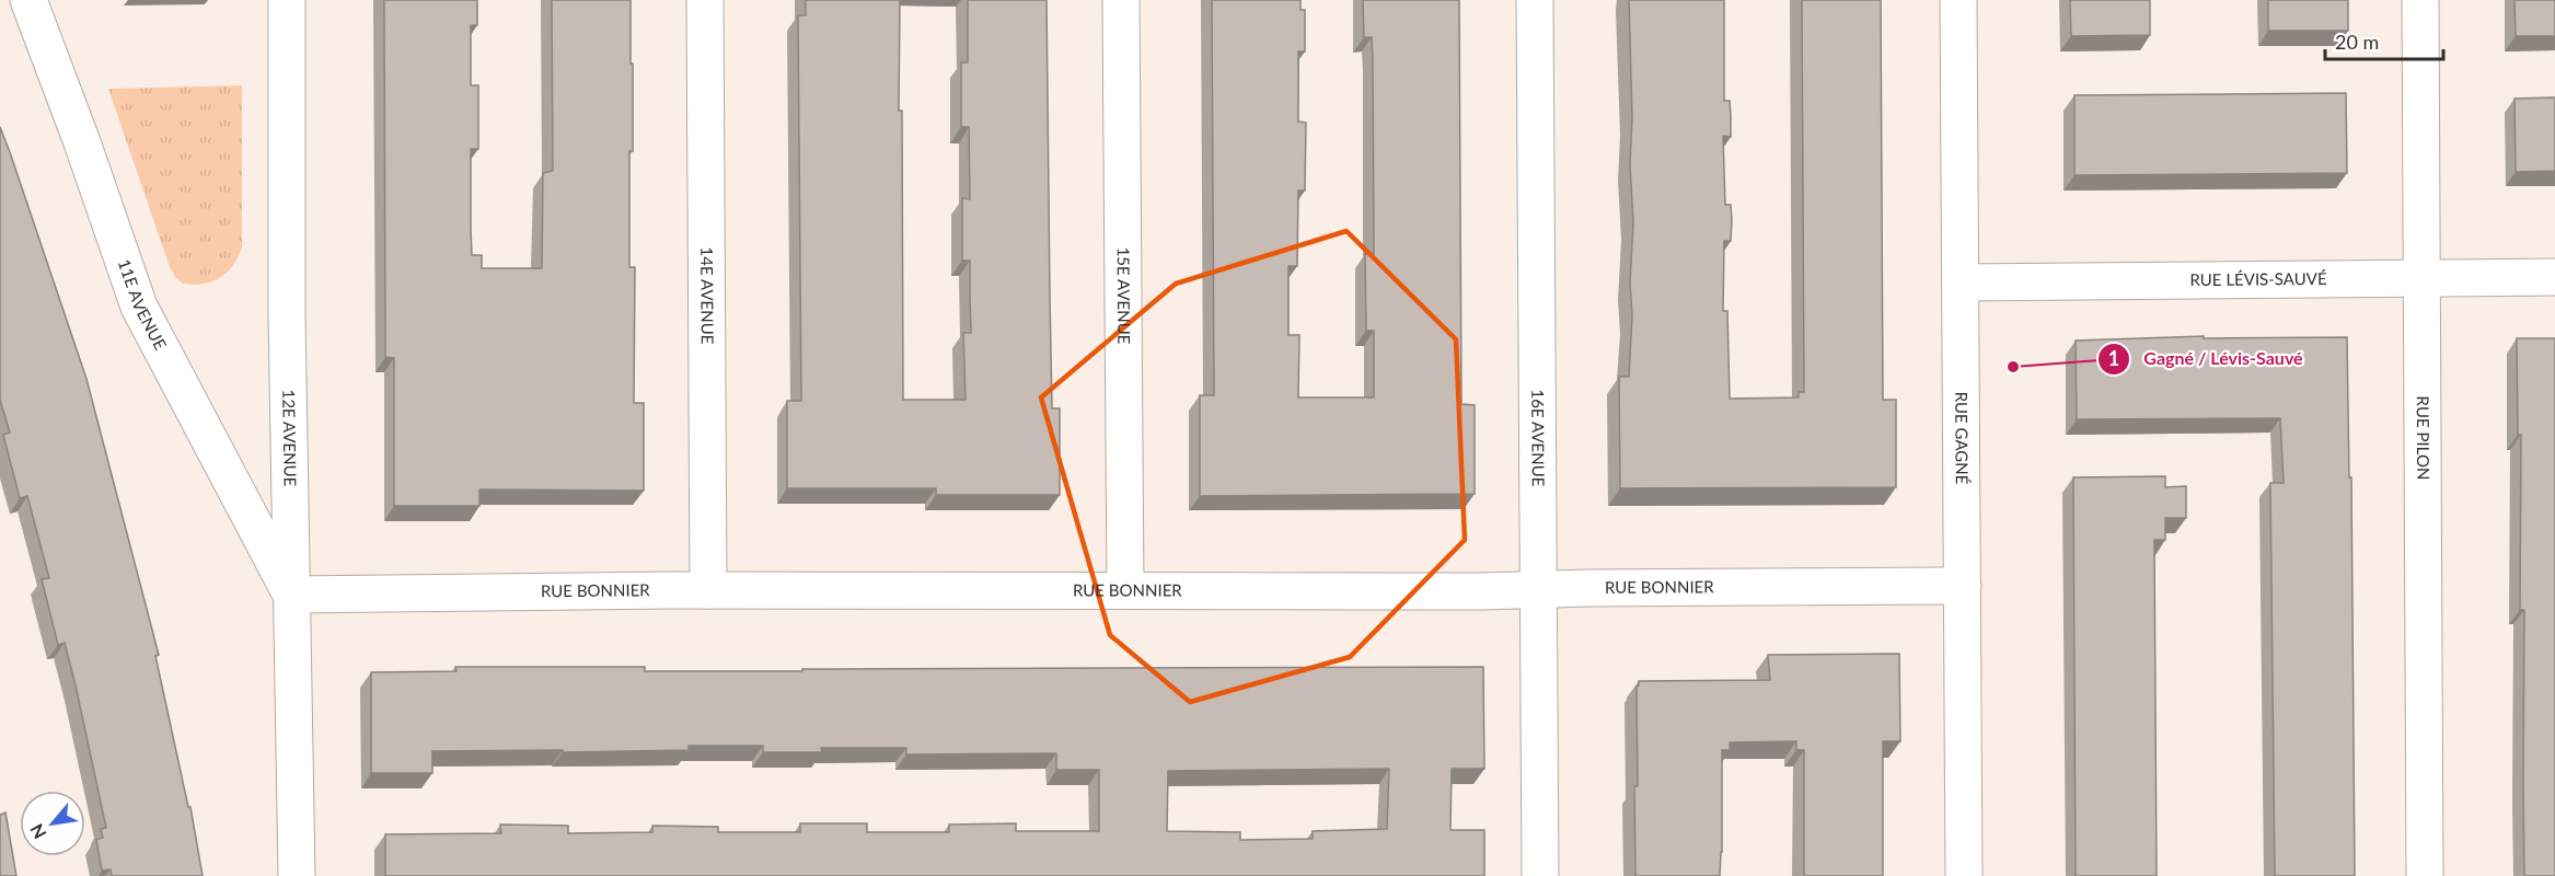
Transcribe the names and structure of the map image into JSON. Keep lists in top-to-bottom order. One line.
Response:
{"streets":{"street":["RUE LÉVIS-SAUVÉ","14E AVENUE","15E AVENUE","11E AVENUE","12E AVENUE","16E AVENUE","RUE GAGNÉ","RUE PILON","RUE BONNIER"]},"crossings":[["RUE LÉVIS-SAUVÉ","RUE GAGNÉ"],["RUE LÉVIS-SAUVÉ","RUE PILON"],["14E AVENUE","RUE BONNIER"],["15E AVENUE","RUE BONNIER"],["11E AVENUE","12E AVENUE"],["11E AVENUE","RUE BONNIER"],["12E AVENUE","RUE BONNIER"],["16E AVENUE","RUE BONNIER"],["RUE GAGNÉ","RUE BONNIER"]],"places":["Gagné / Lévis-Sauvé"],"scale_bar":"20 m","north":"bottom left"}
